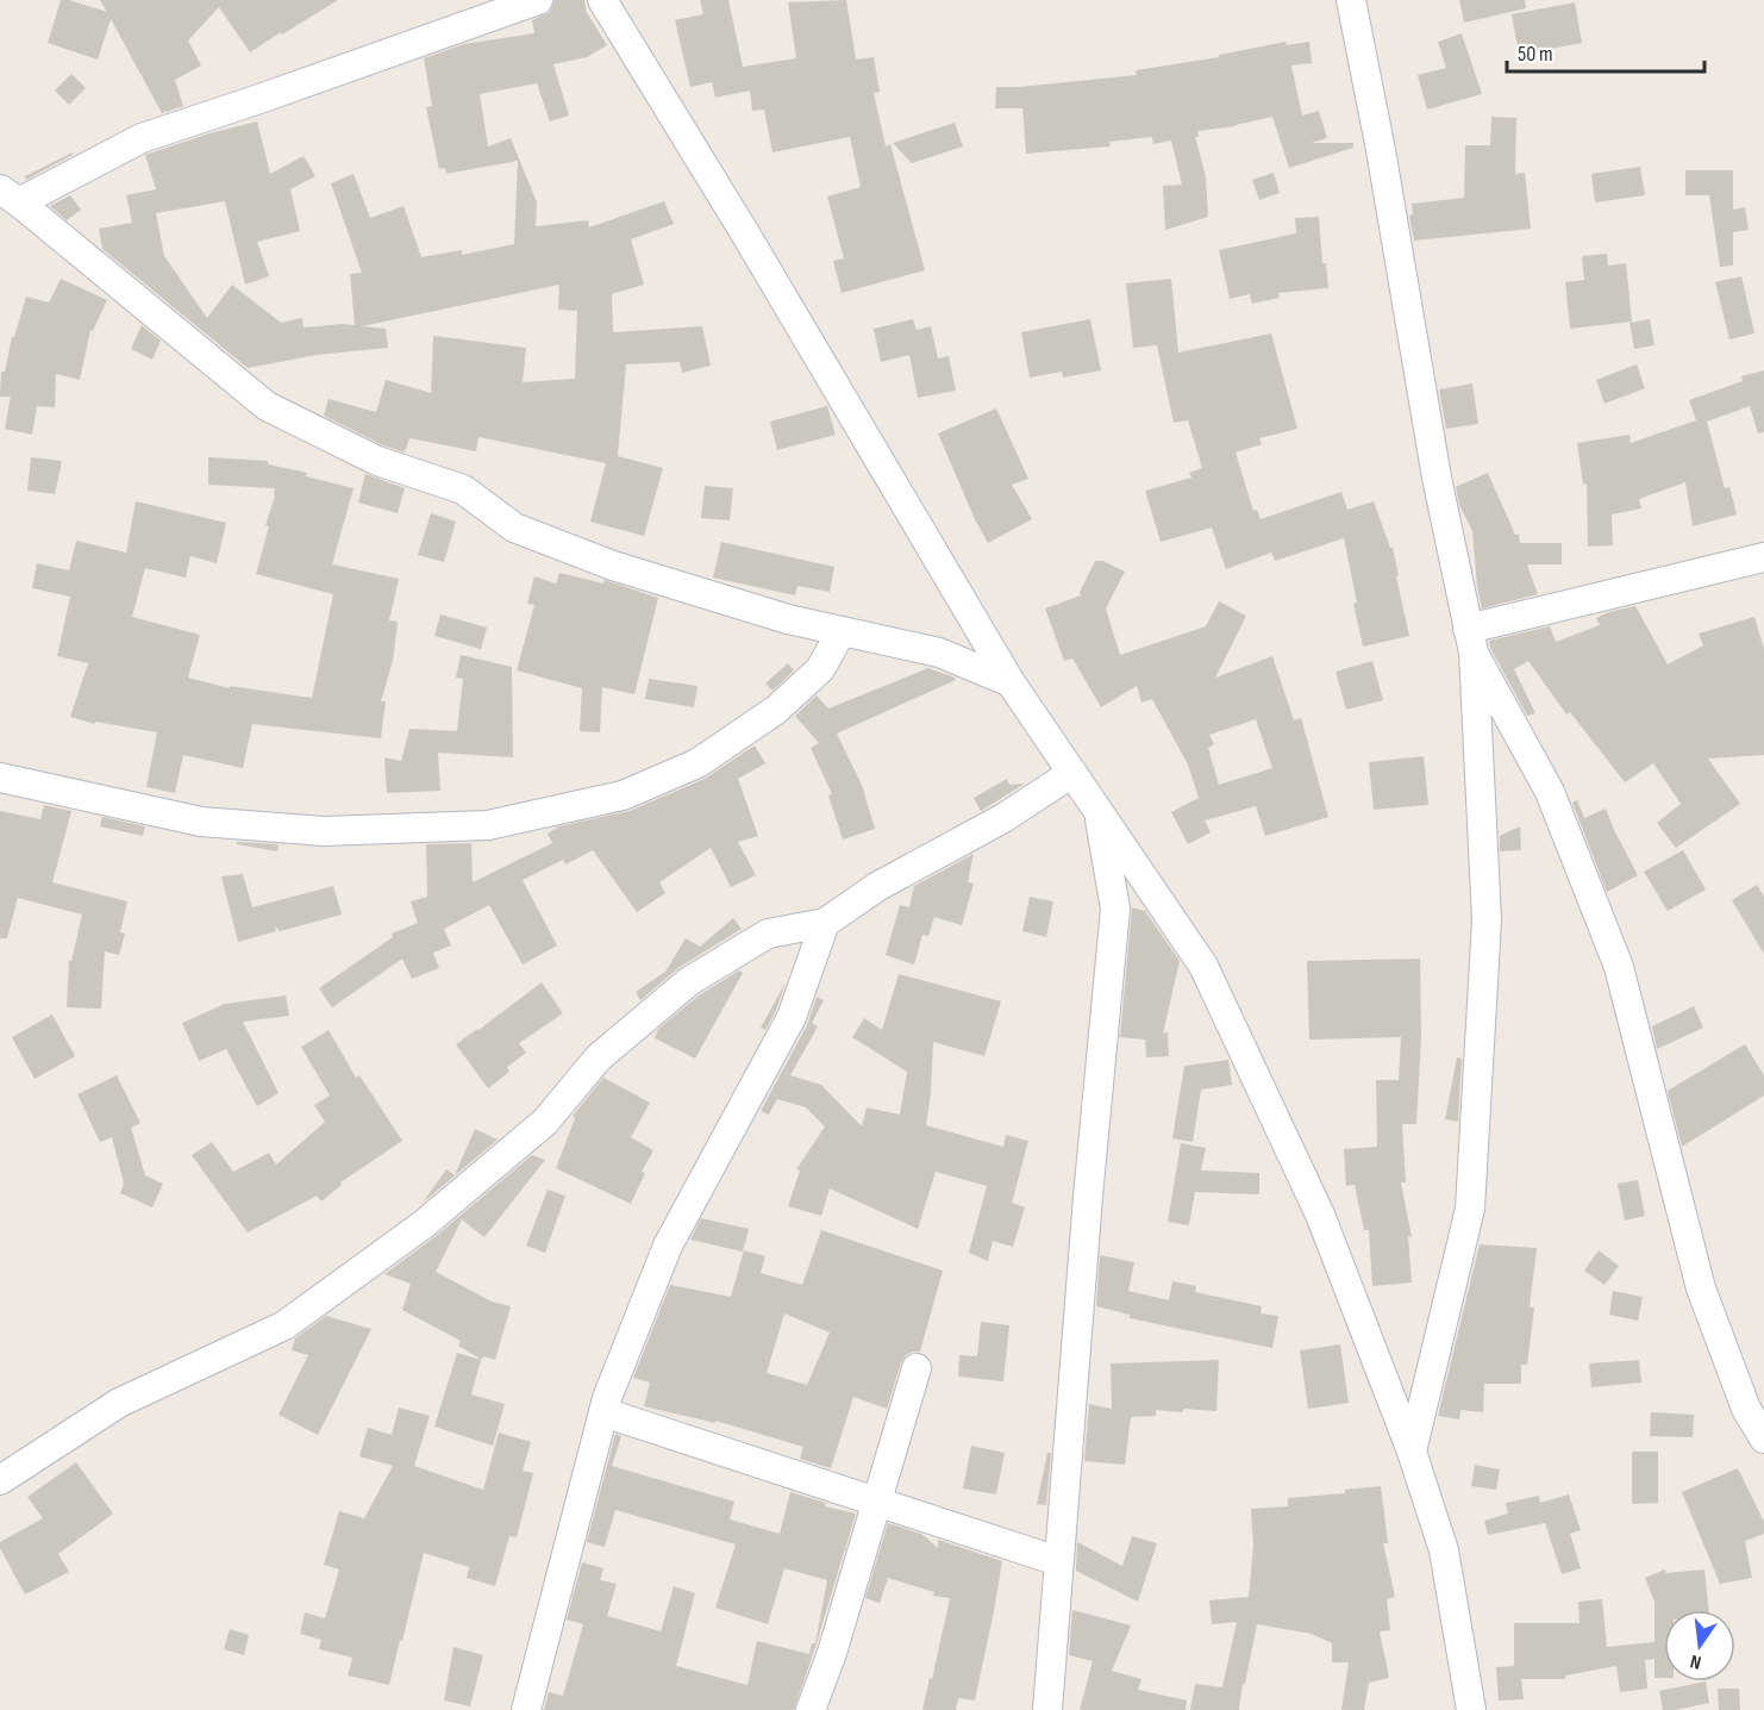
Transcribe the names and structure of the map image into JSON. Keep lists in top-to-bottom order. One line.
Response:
{"scale_bar":"50 m","north":"bottom"}
